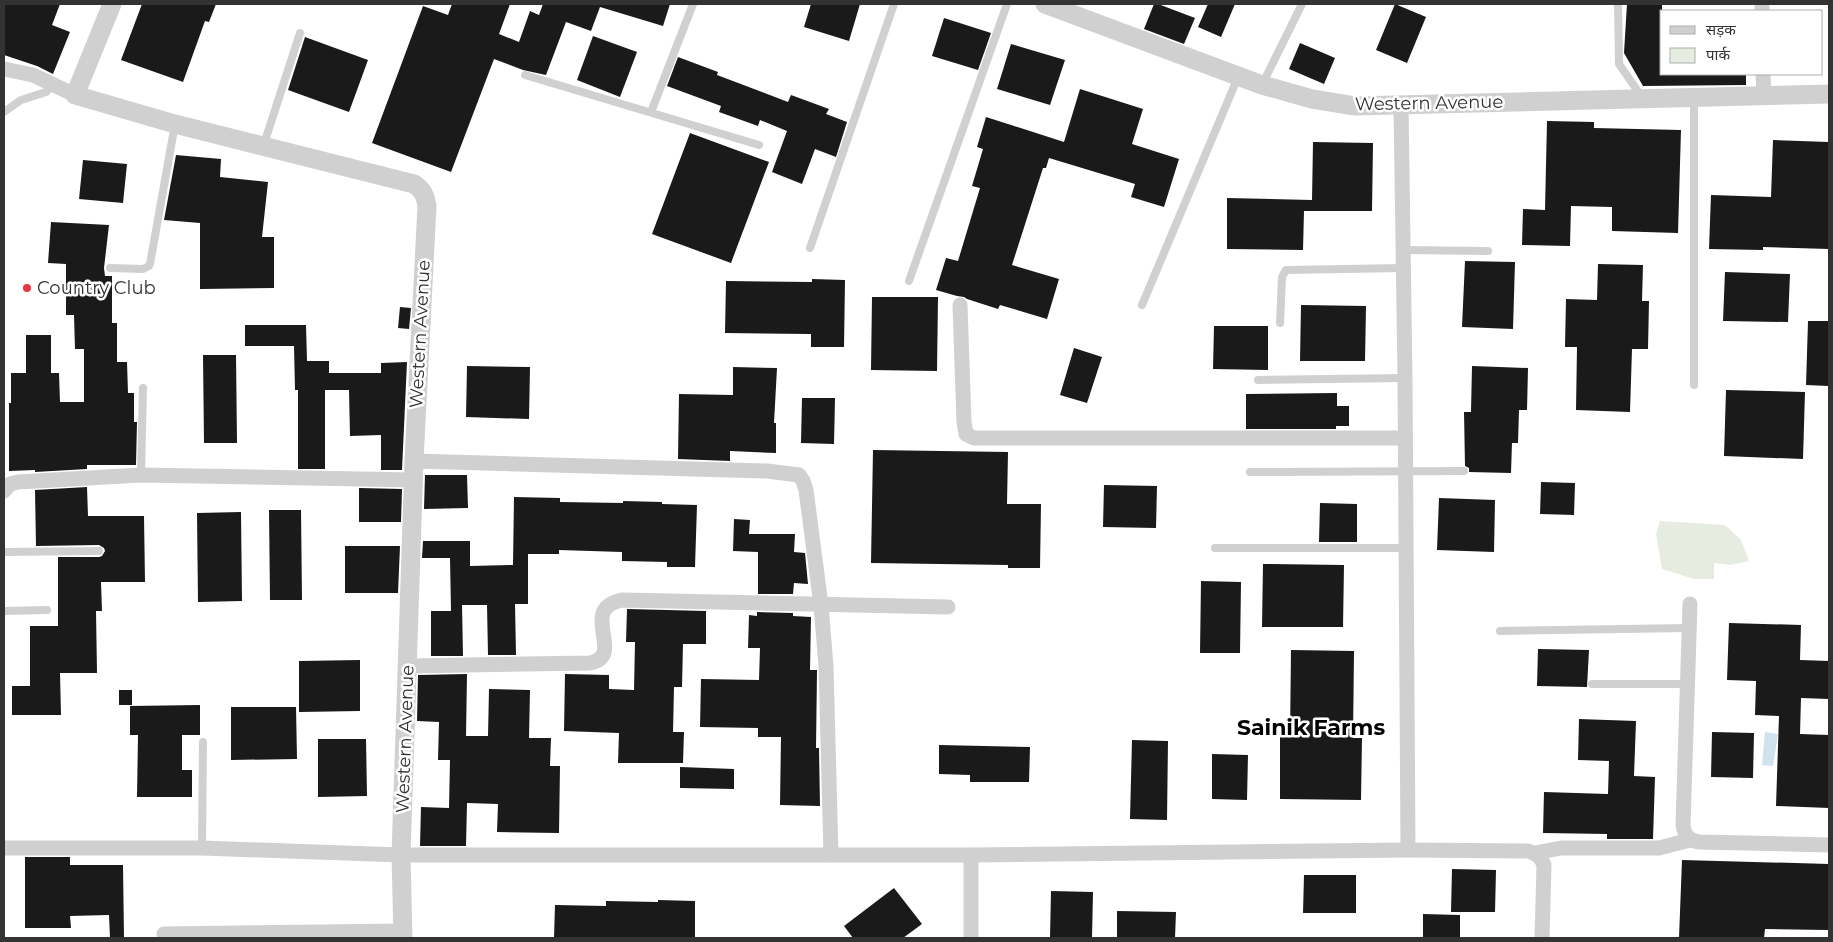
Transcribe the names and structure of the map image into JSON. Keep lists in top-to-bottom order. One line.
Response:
{"streets":{"street":["Western Avenue"]},"districts":["Sainik Farms"],"places":["Country Club"],"legend":["सड़क","पार्क"]}
